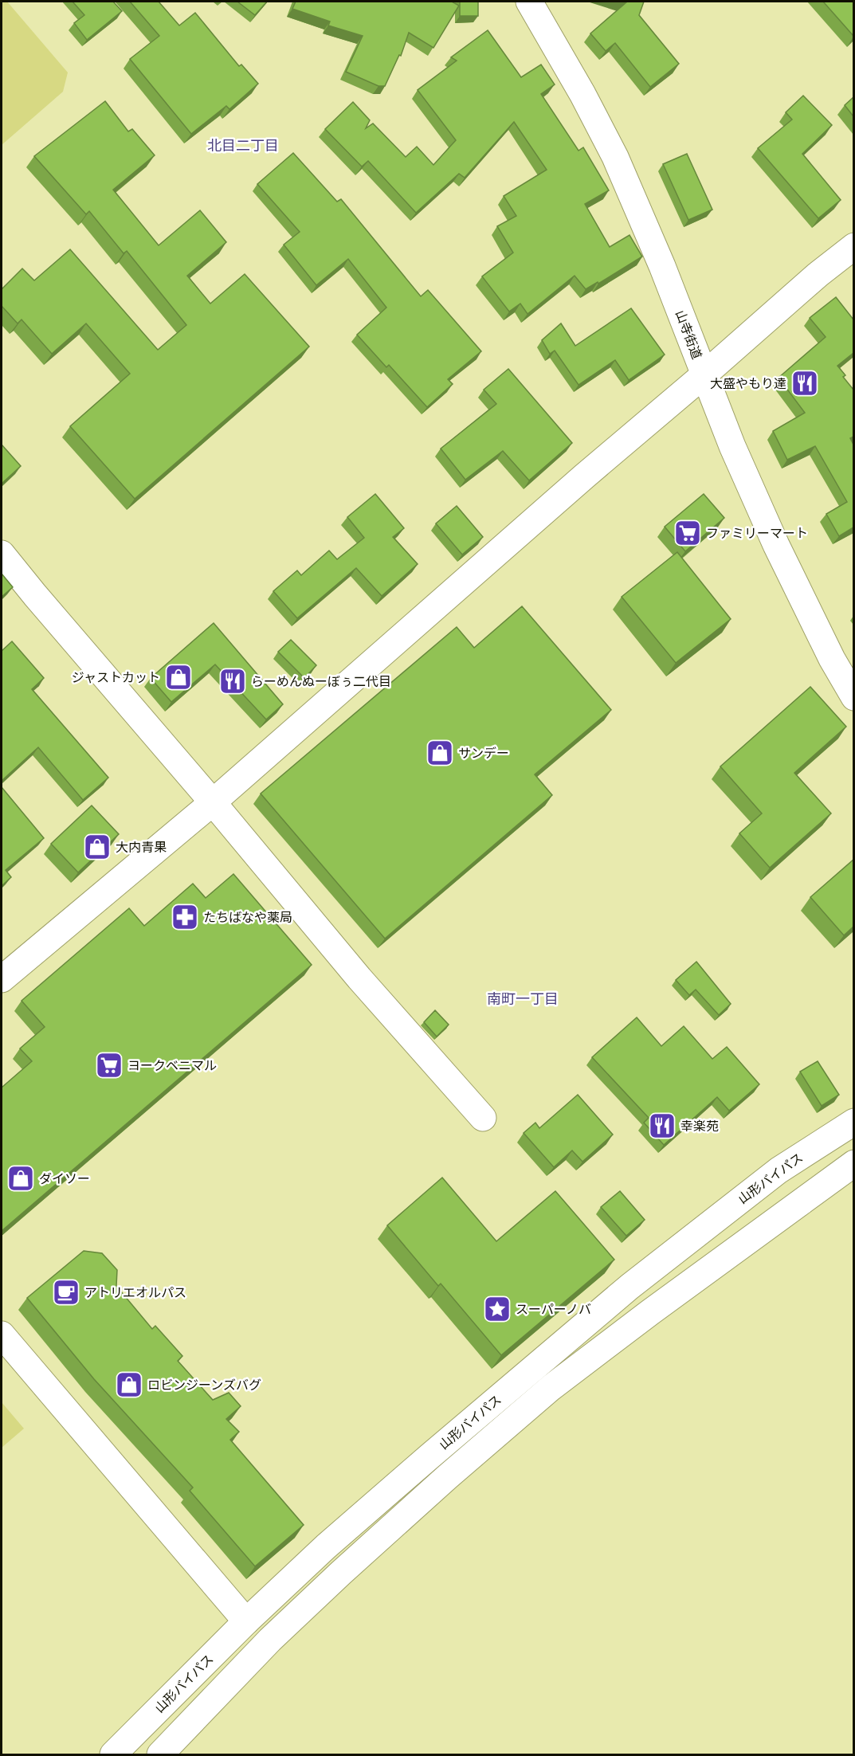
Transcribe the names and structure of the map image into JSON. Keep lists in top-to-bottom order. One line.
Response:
{"streets":{"main road":["山寺街道","山形バイパス"]},"districts":["北目二丁目","南町一丁目"],"places":{"restaurant":["大盛やもり達","らーめんぬーぼぅ二代目","幸楽苑"],"supermarket":["ファミリーマート","ヨークベニマル"],"shop":["ジャストカット","サンデー","大内青果","ダイソー","ロビンジーンズバグ"],"pharmacy":["たちばなや薬局"],"cafe":["アトリエオルパス"],"place":["スーパーノバ"]}}
